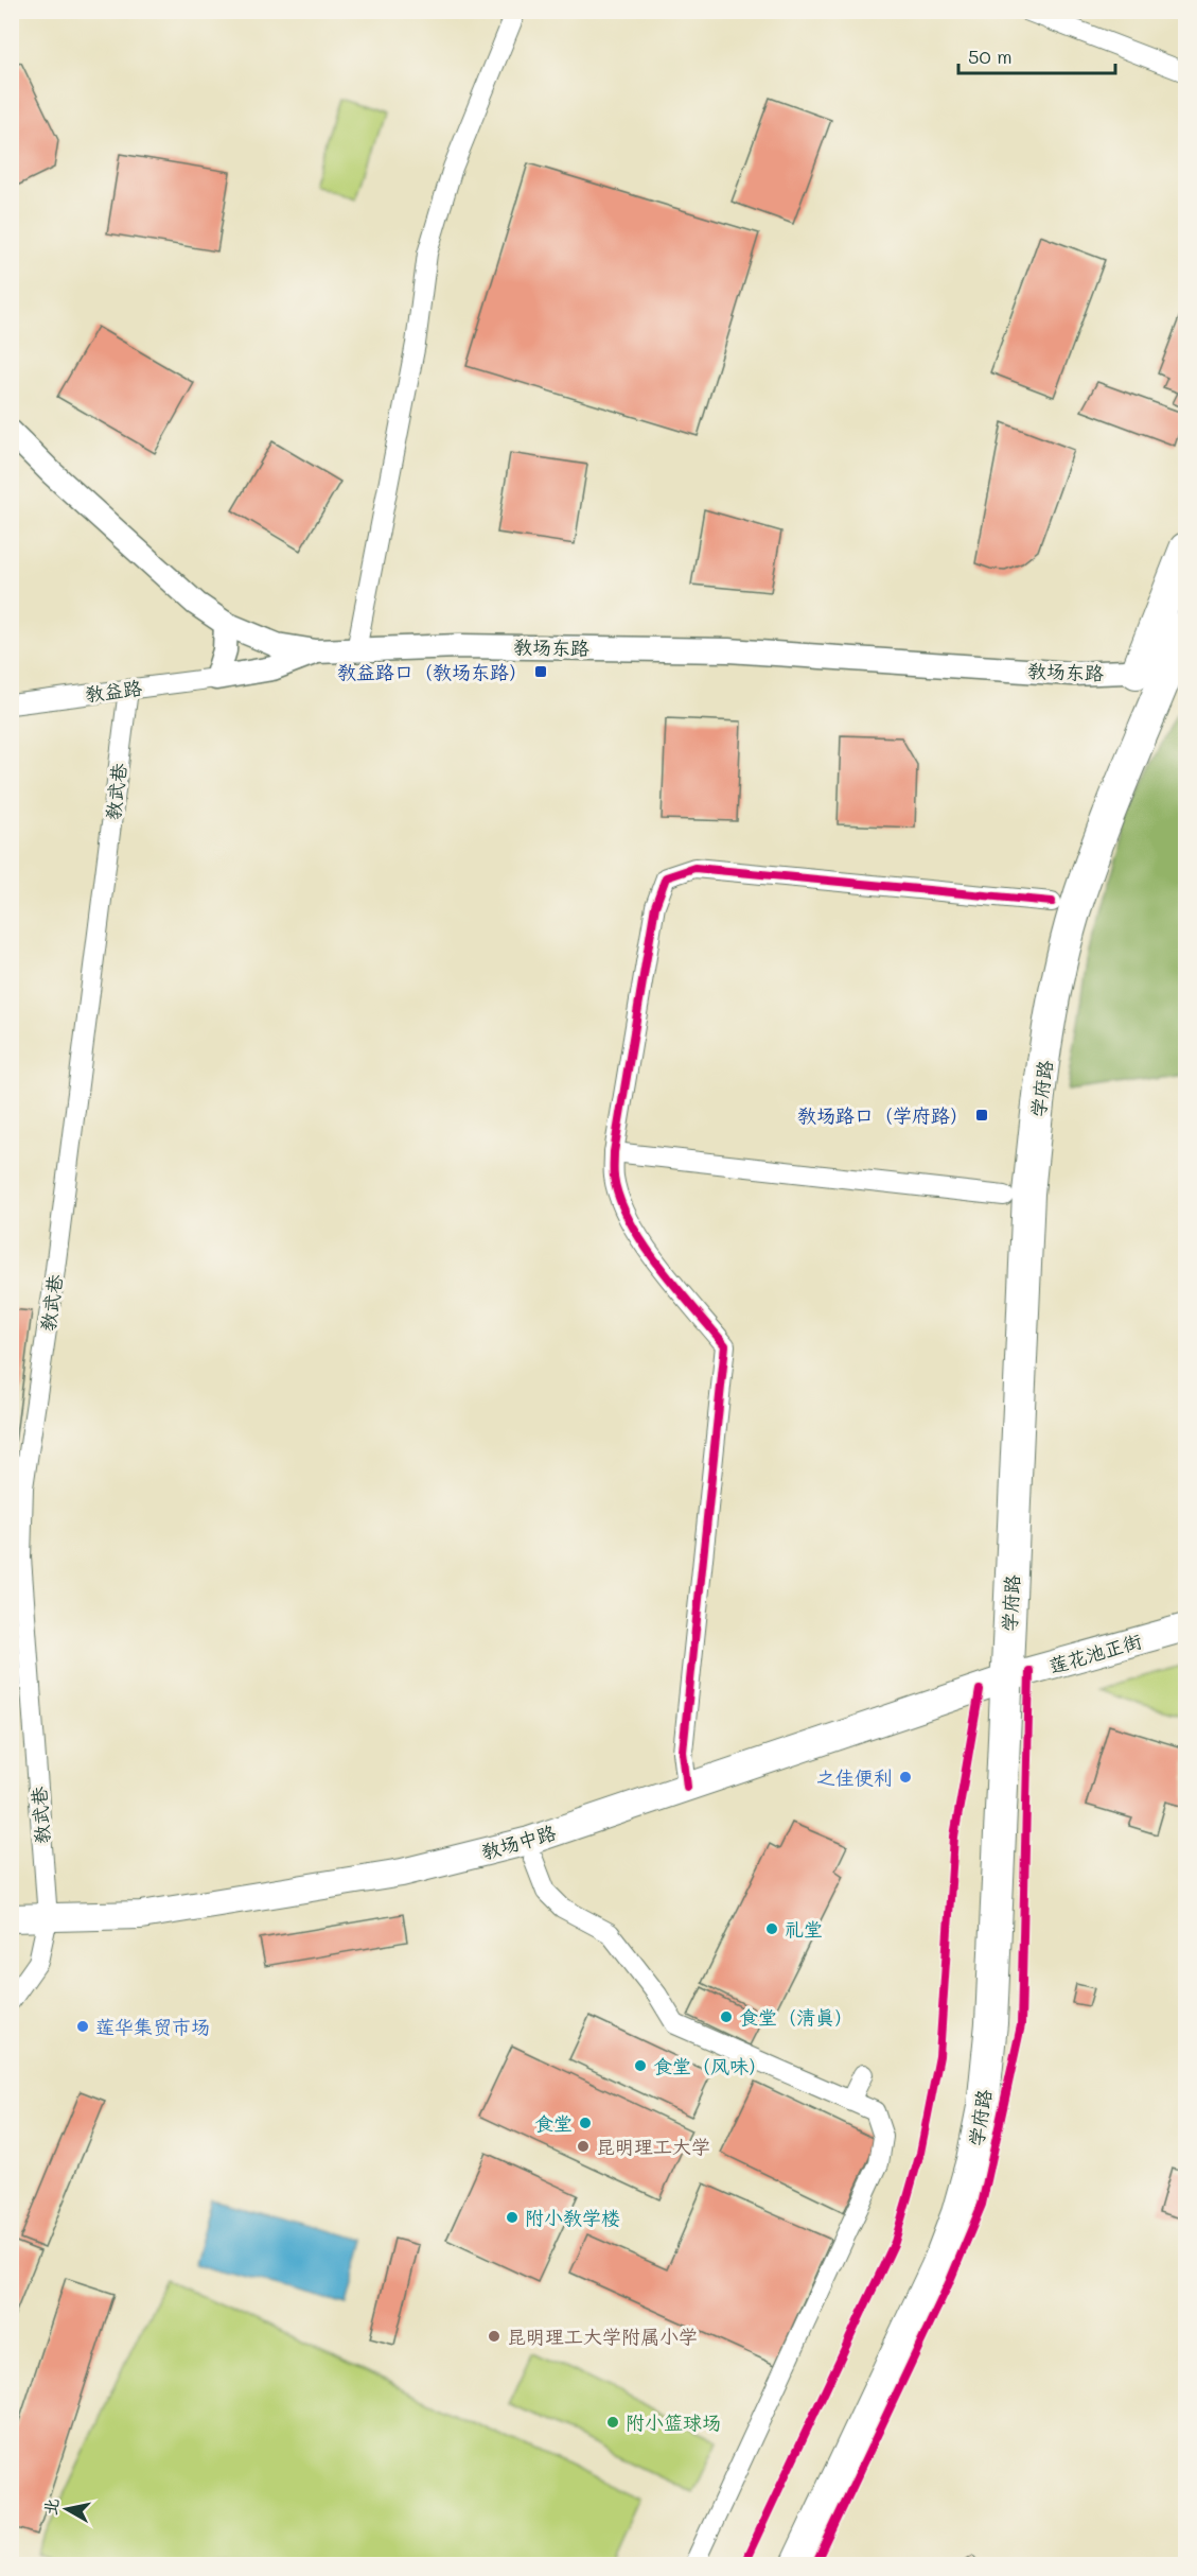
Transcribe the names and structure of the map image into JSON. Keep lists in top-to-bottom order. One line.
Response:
{"streets":{"main road":["学府路","莲花池正街","教场中路"],"street":["教场东路","教益路","教武巷"]},"crossings":[["教场东路","学府路"],["教益路","教武巷"],["教武巷","教场中路"],["学府路","莲花池正街"],["学府路","教场中路"],["莲花池正街","教场中路"]],"places":{"transit":["教益路口（教场东路）","教场路口（学府路）"],"other":["之佳便利","礼堂","食堂（清真）","莲华集贸市场","食堂（风味）","食堂","昆明理工大学","附小教学楼","昆明理工大学附属小学","附小篮球场"]},"scale_bar":"50 m","north":"left"}
